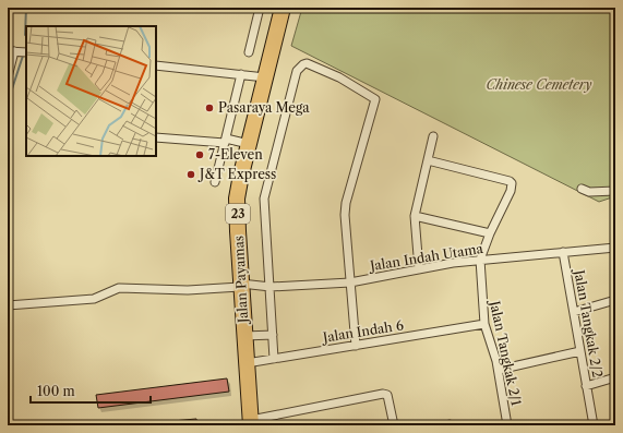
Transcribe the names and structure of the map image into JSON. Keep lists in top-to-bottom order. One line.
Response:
{"streets":{"highway":["23","Jalan Payamas"],"street":["Jalan Indah Utama","Jalan Tangkak 2/2","Jalan Indah 6","Jalan Tangkak 2/1"]},"crossings":[["Jalan Indah Utama","Jalan Payamas"],["Jalan Indah Utama","Jalan Tangkak 2/2"],["Jalan Indah Utama","Jalan Tangkak 2/1"],["Jalan Payamas","Jalan Indah 6"],["Jalan Indah 6","Jalan Tangkak 2/1"]],"parks":["Chinese Cemetery"],"places":["Pasaraya Mega","7-Eleven","J&T Express"],"scale_bar":"100 m"}
